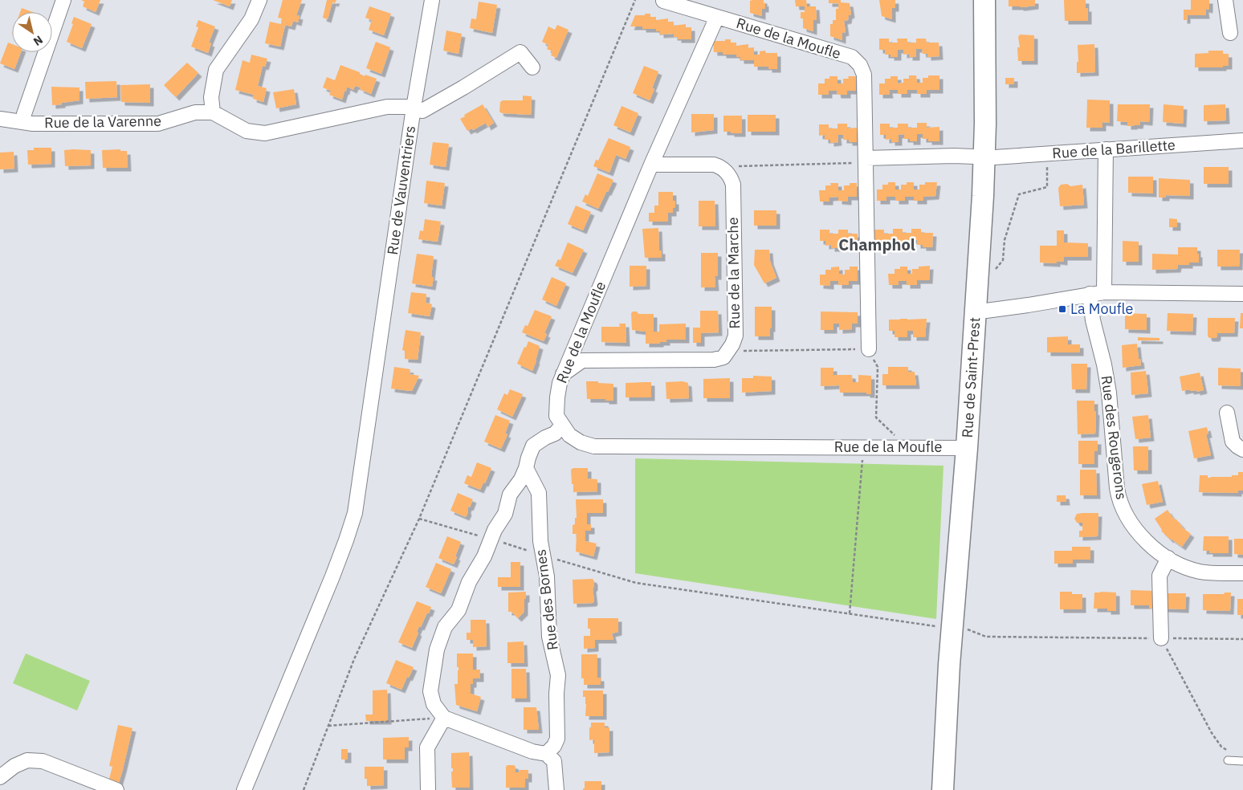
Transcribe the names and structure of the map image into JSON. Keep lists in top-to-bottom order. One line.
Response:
{"streets":{"main road":["Rue de Saint-Prest"],"street":["Rue de la Moufle","Rue de la Varenne","Rue de la Barillette","Rue de Vauventriers","Rue de la Marche","Rue des Rougerons","Rue des Bornes"]},"crossings":[["Rue de la Moufle","Rue de Saint-Prest"],["Rue de la Barillette","Rue de Saint-Prest"],["Rue de la Barillette","Rue des Rougerons"]],"districts":["Champhol"],"places":{"transit":["La Moufle"]},"north":"bottom right"}
